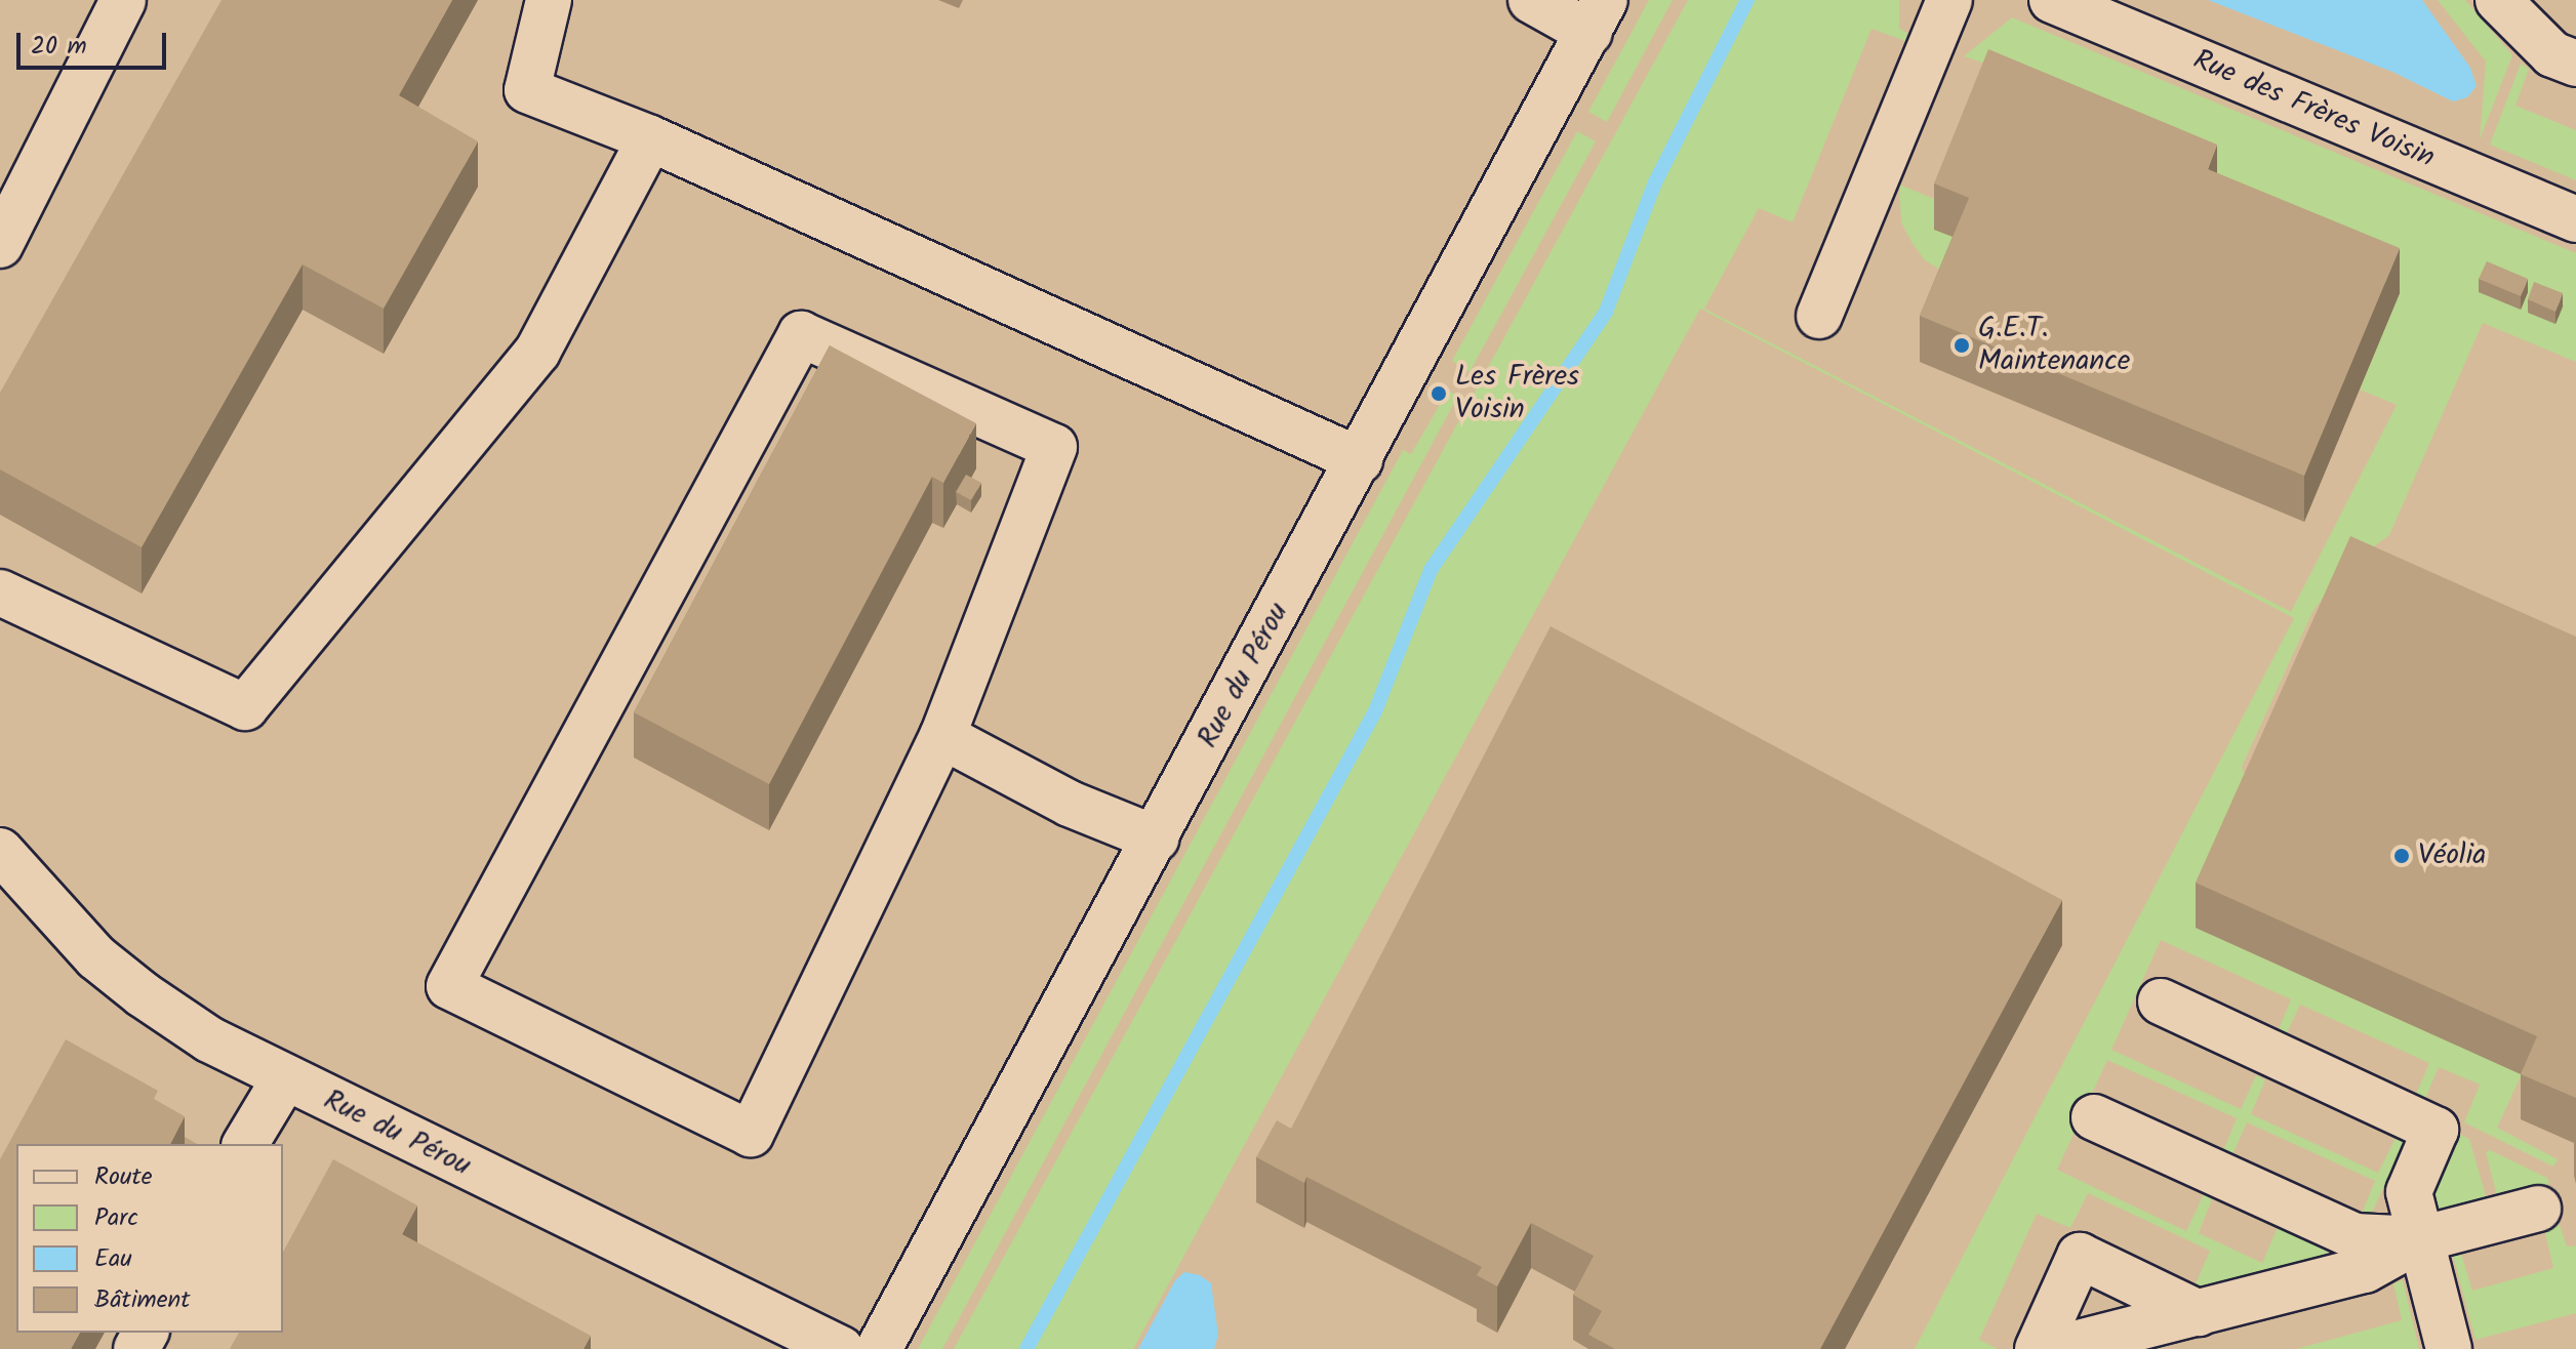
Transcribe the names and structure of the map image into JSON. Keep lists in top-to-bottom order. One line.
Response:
{"streets":{"street":["Rue des Frères Voisin","Rue du Pérou"]},"places":["G.E.T. Maintenance","Les Frères Voisin","Véolia"],"legend":["Route","Parc","Eau","Bâtiment"],"scale_bar":"20 m"}
